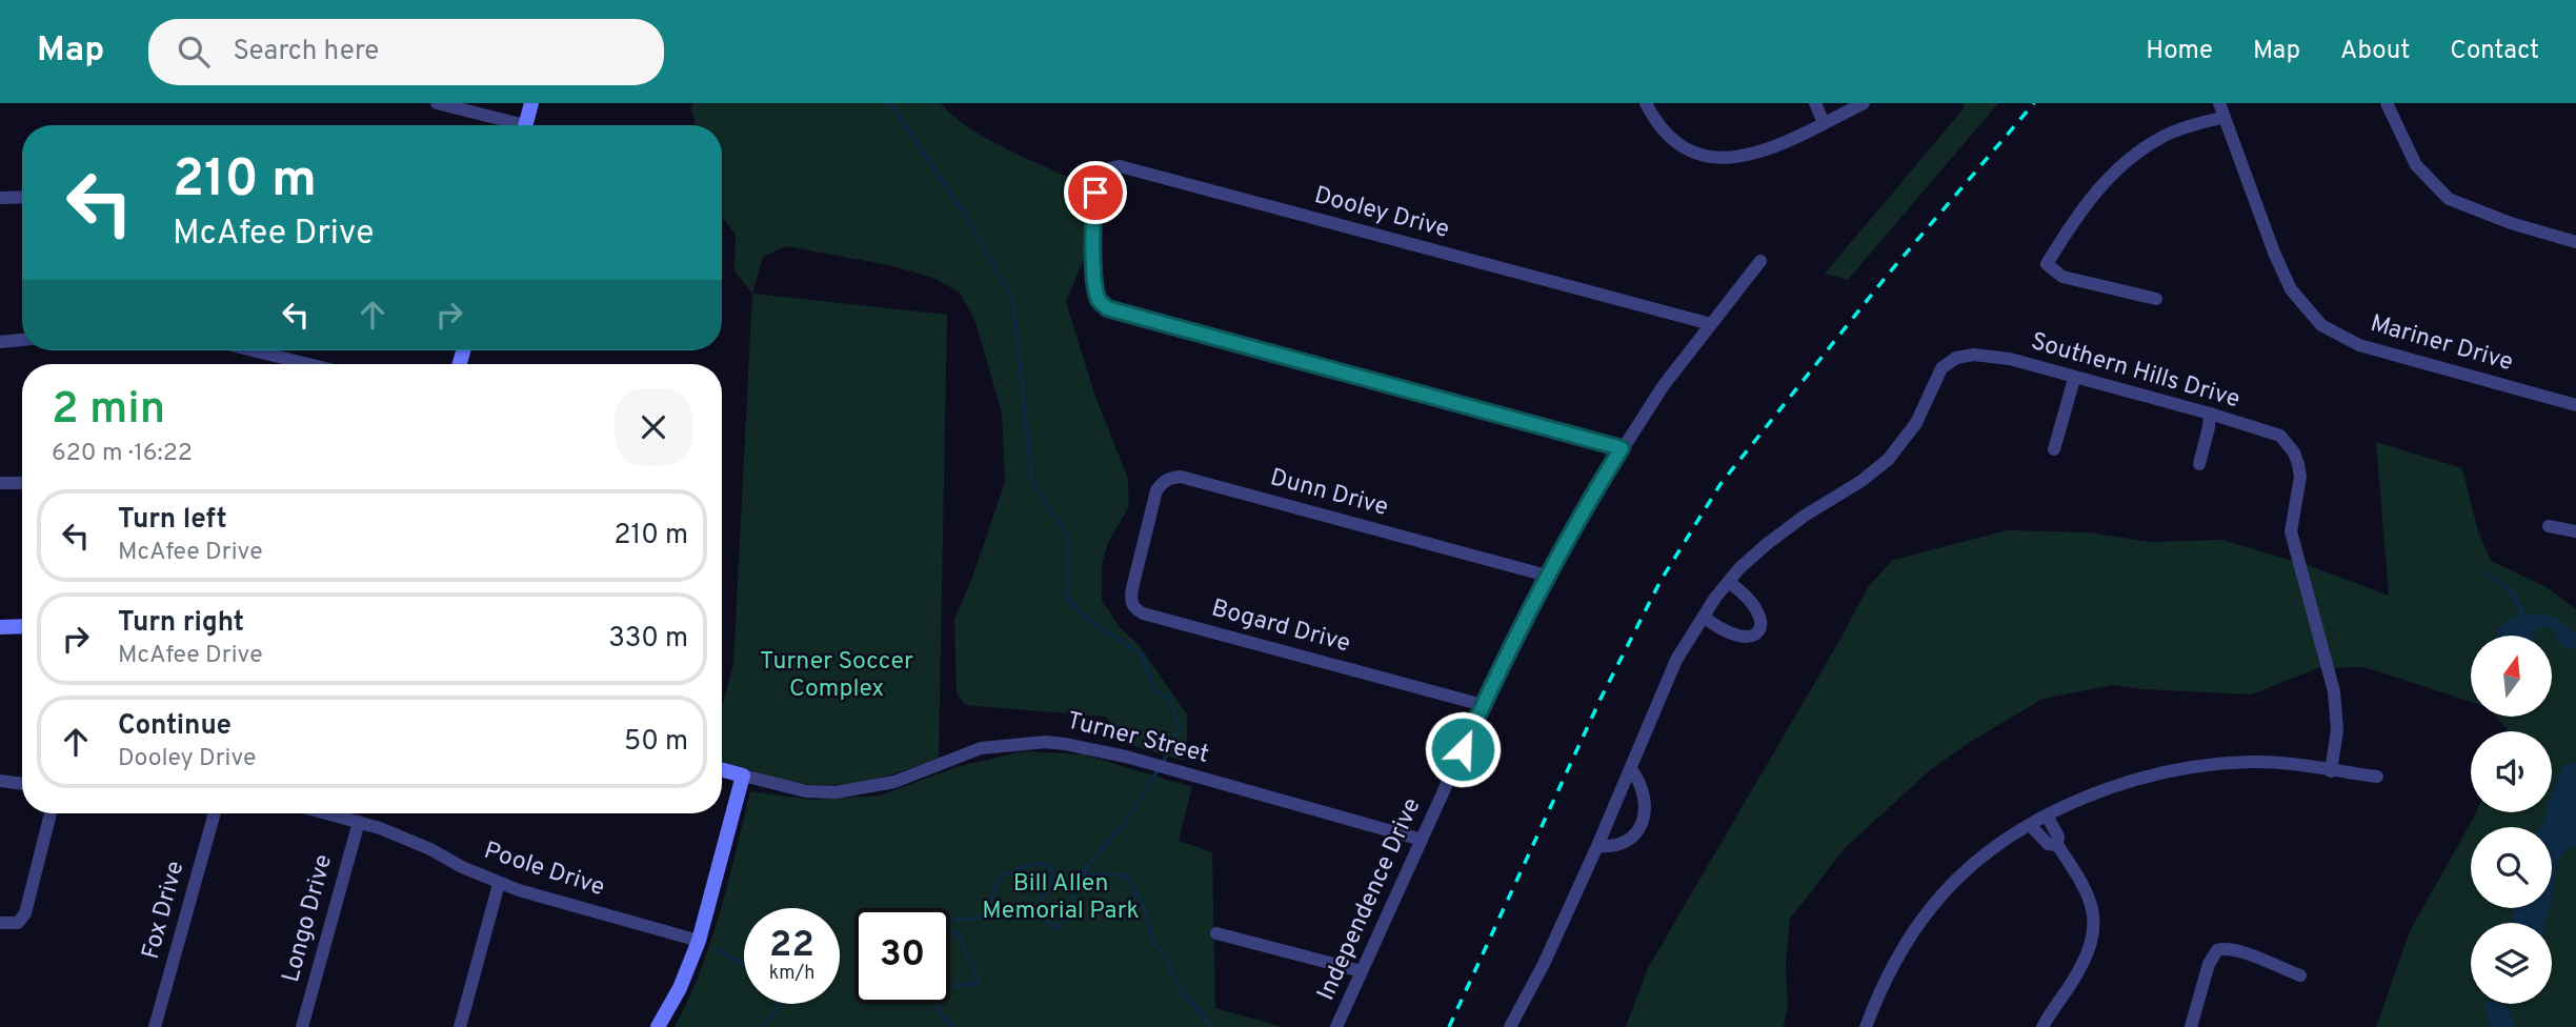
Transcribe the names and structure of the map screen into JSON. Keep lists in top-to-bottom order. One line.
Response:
{"streets":{"street":["Dooley Drive","Mariner Drive","Southern Hills Drive","Dunn Drive","Bogard Drive","Turner Street","Poole Drive","Independence Drive","Fox Drive","Longo Drive"]},"crossings":[["Dooley Drive","Independence Drive"],["Dunn Drive","Bogard Drive"],["Dunn Drive","Independence Drive"],["Bogard Drive","Independence Drive"],["Turner Street","Independence Drive"],["Poole Drive","Longo Drive"]],"parks":["Turner Soccer Complex","Bill Allen Memorial Park"],"north":"top","page":{"header":"Map","search":"Search here","nav":["Home","Map","About","Contact"],"turn":["210 m","McAfee Drive"],"heading":["2 min","620 m · 16:22"],"list":[{"name":"Turn left","note":"McAfee Drive","value":"210 m"},{"name":"Turn right","note":"McAfee Drive","value":"330 m"},{"name":"Continue","note":"Dooley Drive","value":"50 m"}],"speed":"22 km/h","limit":"30"}}
